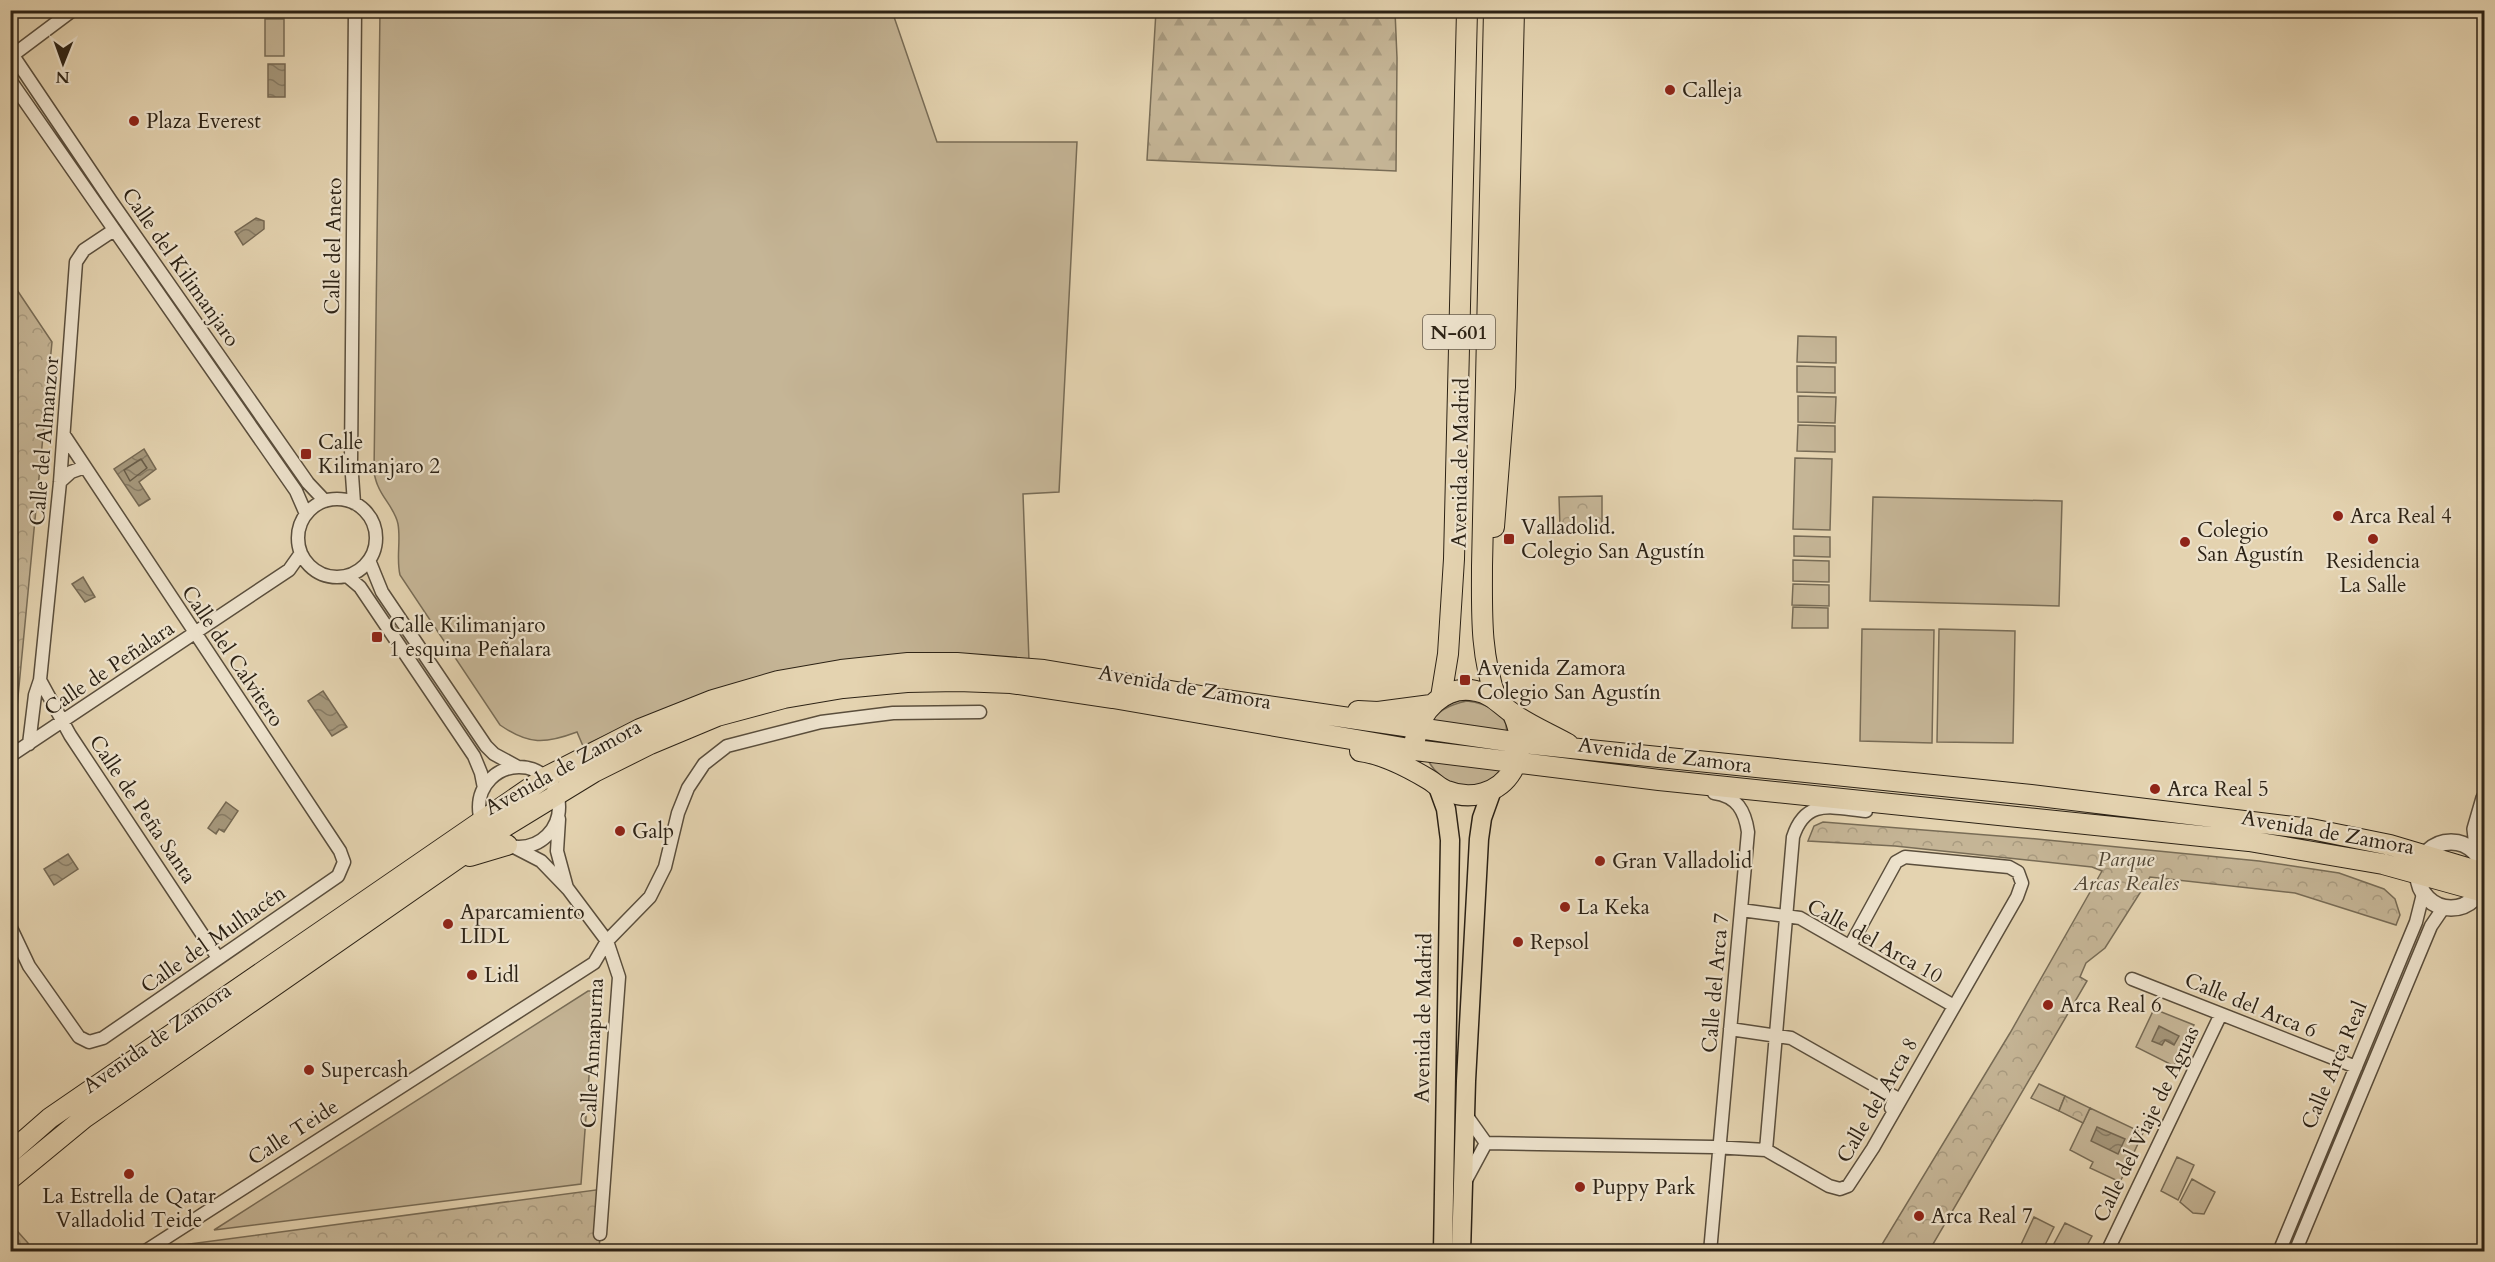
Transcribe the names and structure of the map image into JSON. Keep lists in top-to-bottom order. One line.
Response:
{"streets":{"highway":["N-601","Avenida de Madrid","Avenida de Zamora"],"street":["Calle del Aneto","Calle del Kilimanjaro","Calle del Almanzor","Calle del Calvitero","Calle de Peñalara","Calle de Peña Santa","Calle del Mulhacén","Calle del Arca 10","Calle del Arca 7","Calle del Arca 6","Calle Annapurna","Calle Arca Real","Calle del Arca 8","Calle del Viaje de Aguas","Calle Teide"]},"crossings":[["Calle del Aneto","Calle del Kilimanjaro"],["Calle del Aneto","Calle de Peñalara"],["Calle del Kilimanjaro","Calle del Almanzor"],["Calle del Kilimanjaro","Calle de Peñalara"],["Calle del Almanzor","Calle del Calvitero"],["Calle del Almanzor","Calle de Peñalara"],["Calle del Almanzor","Calle de Peña Santa"],["Avenida de Madrid","Calle del Arca 8"],["Calle del Calvitero","Calle de Peñalara"],["Calle del Calvitero","Calle del Mulhacén"],["Calle de Peñalara","Calle de Peña Santa"],["Avenida de Zamora","Calle del Arca 7"],["Avenida de Zamora","Calle Annapurna"],["Calle de Peña Santa","Calle del Mulhacén"],["Calle del Arca 10","Calle del Arca 7"],["Calle del Arca 10","Calle del Arca 8"],["Calle del Arca 7","Calle del Arca 8"],["Calle del Arca 6","Calle Arca Real"],["Calle del Arca 6","Calle del Viaje de Aguas"],["Calle Annapurna","Calle Teide"]],"parks":["Parque Arcas Reales"],"places":{"other":["Calleja","Plaza Everest","Arca Real 4","Residencia La Salle","Colegio San Agustín","Arca Real 5","Galp","Gran Valladolid","La Keka","Aparcamiento LIDL","Repsol","Lidl","Arca Real 6","Supercash","La Estrella de Qatar Valladolid Teide","Puppy Park","Arca Real 7"],"transit":["Calle Kilimanjaro 2","Valladolid. Colegio San Agustín","Calle Kilimanjaro 1 esquina Peñalara","Avenida Zamora Colegio San Agustín"]},"north":"bottom"}
